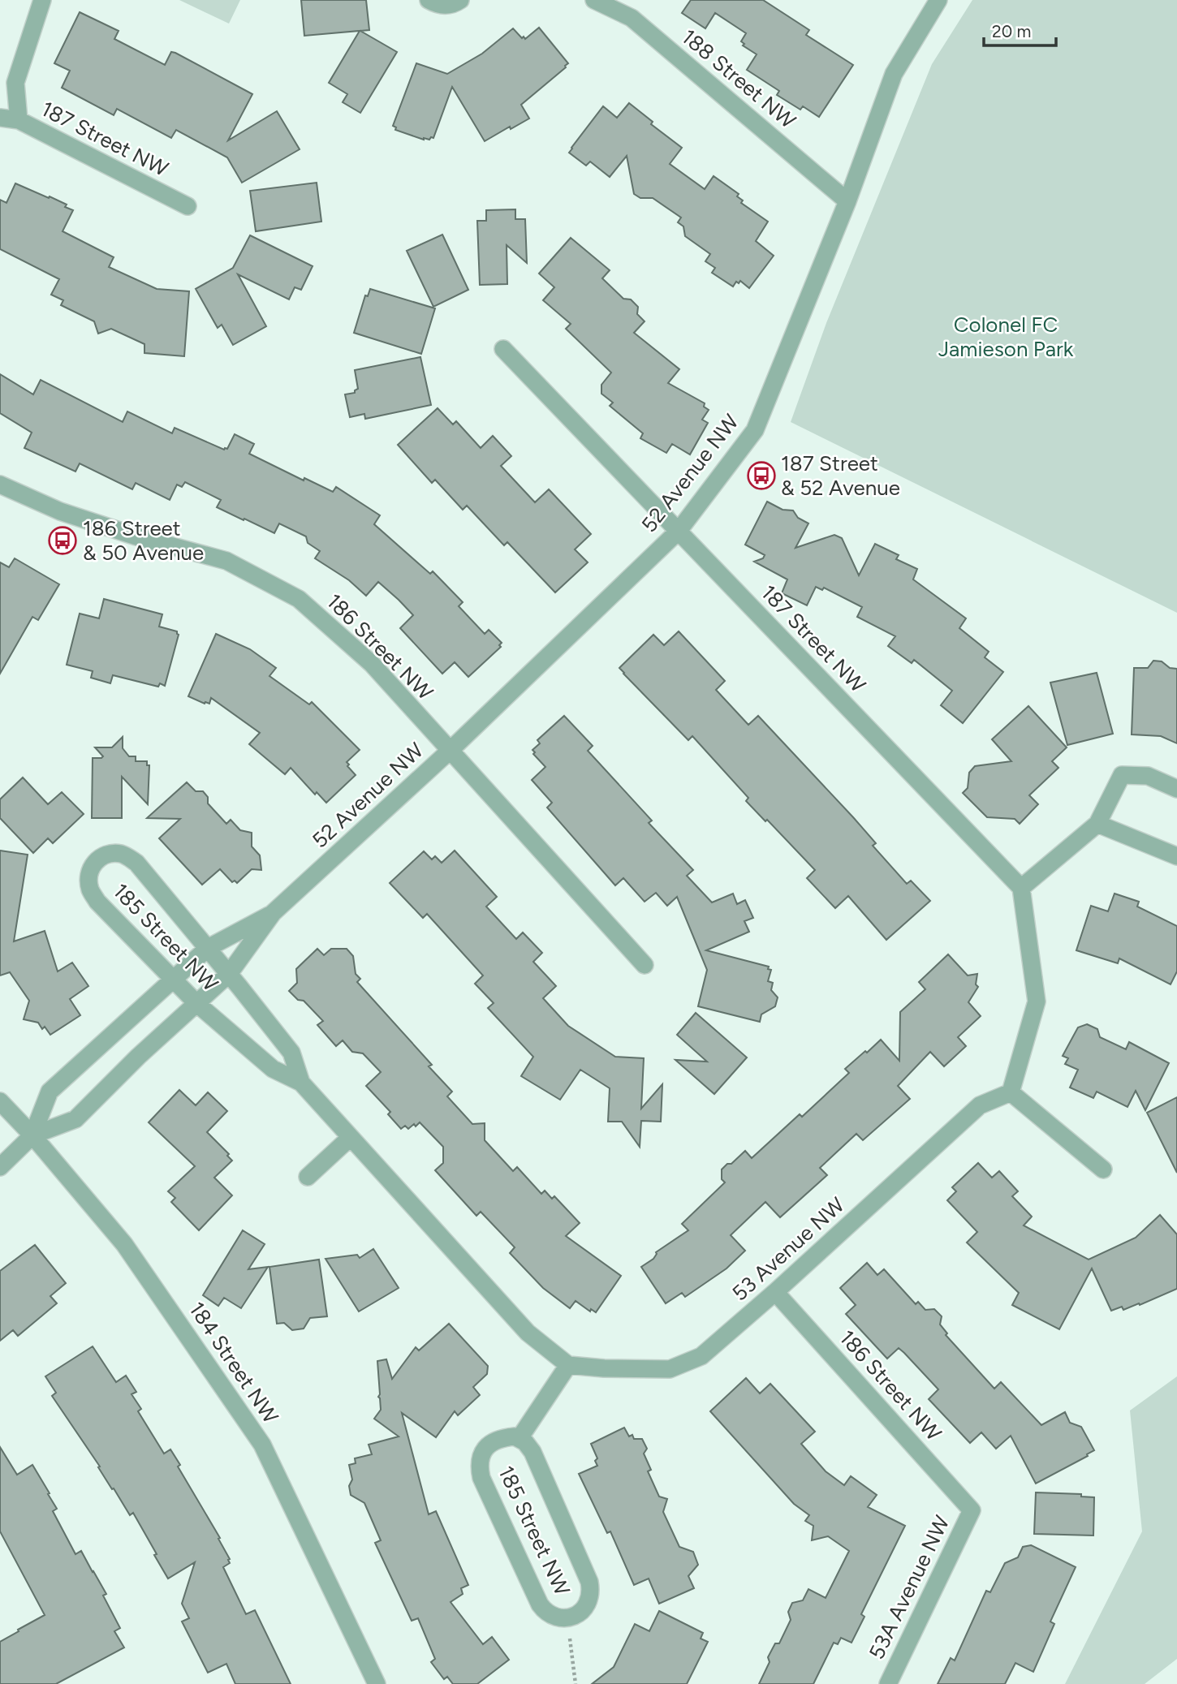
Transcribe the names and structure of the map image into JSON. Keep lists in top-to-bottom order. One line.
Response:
{"streets":{"street":["188 Street NW","187 Street NW","52 Avenue NW","186 Street NW","185 Street NW","53 Avenue NW","184 Street NW","53A Avenue NW"]},"crossings":[["188 Street NW","52 Avenue NW"],["187 Street NW","52 Avenue NW"],["52 Avenue NW","186 Street NW"],["52 Avenue NW","185 Street NW"],["52 Avenue NW","184 Street NW"],["186 Street NW","53 Avenue NW"],["186 Street NW","53A Avenue NW"],["185 Street NW","53 Avenue NW"]],"parks":["Colonel FC Jamieson Park"],"places":{"bus stop":["187 Street & 52 Avenue","186 Street & 50 Avenue"]},"scale_bar":"20 m"}
